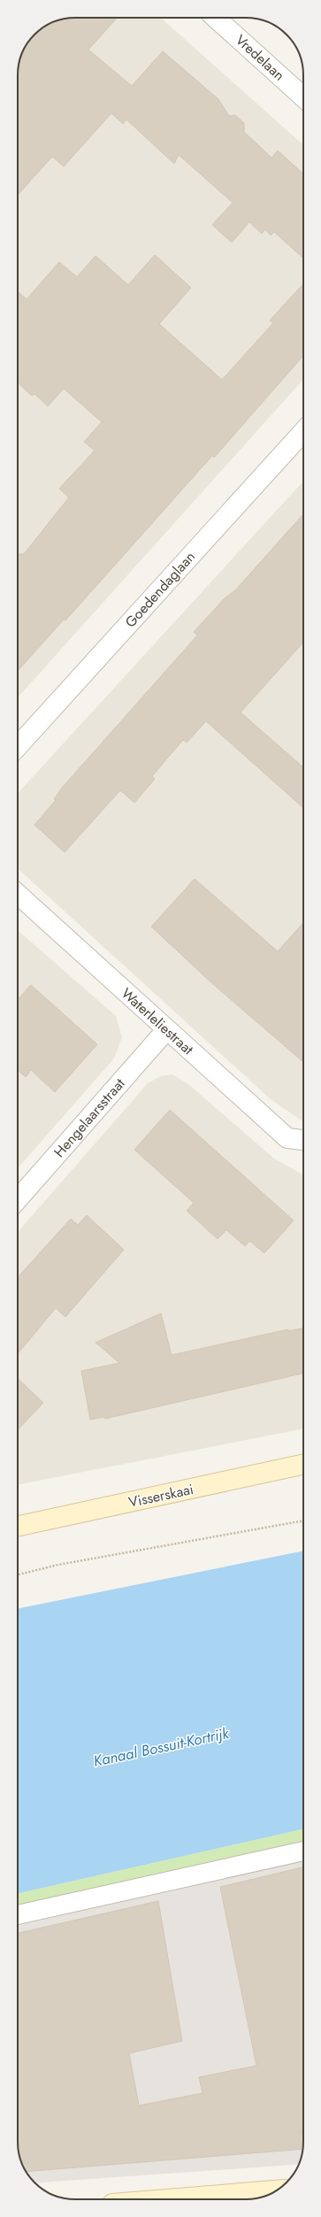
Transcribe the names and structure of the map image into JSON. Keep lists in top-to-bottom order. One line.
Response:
{"streets":{"street":["Vredelaan","Goedendaglaan","Waterleliestraat","Hengelaarsstraat","Visserskaai"]},"crossings":[["Waterleliestraat","Hengelaarsstraat"]],"water":["Kanaal Bossuit-Kortrijk"]}
